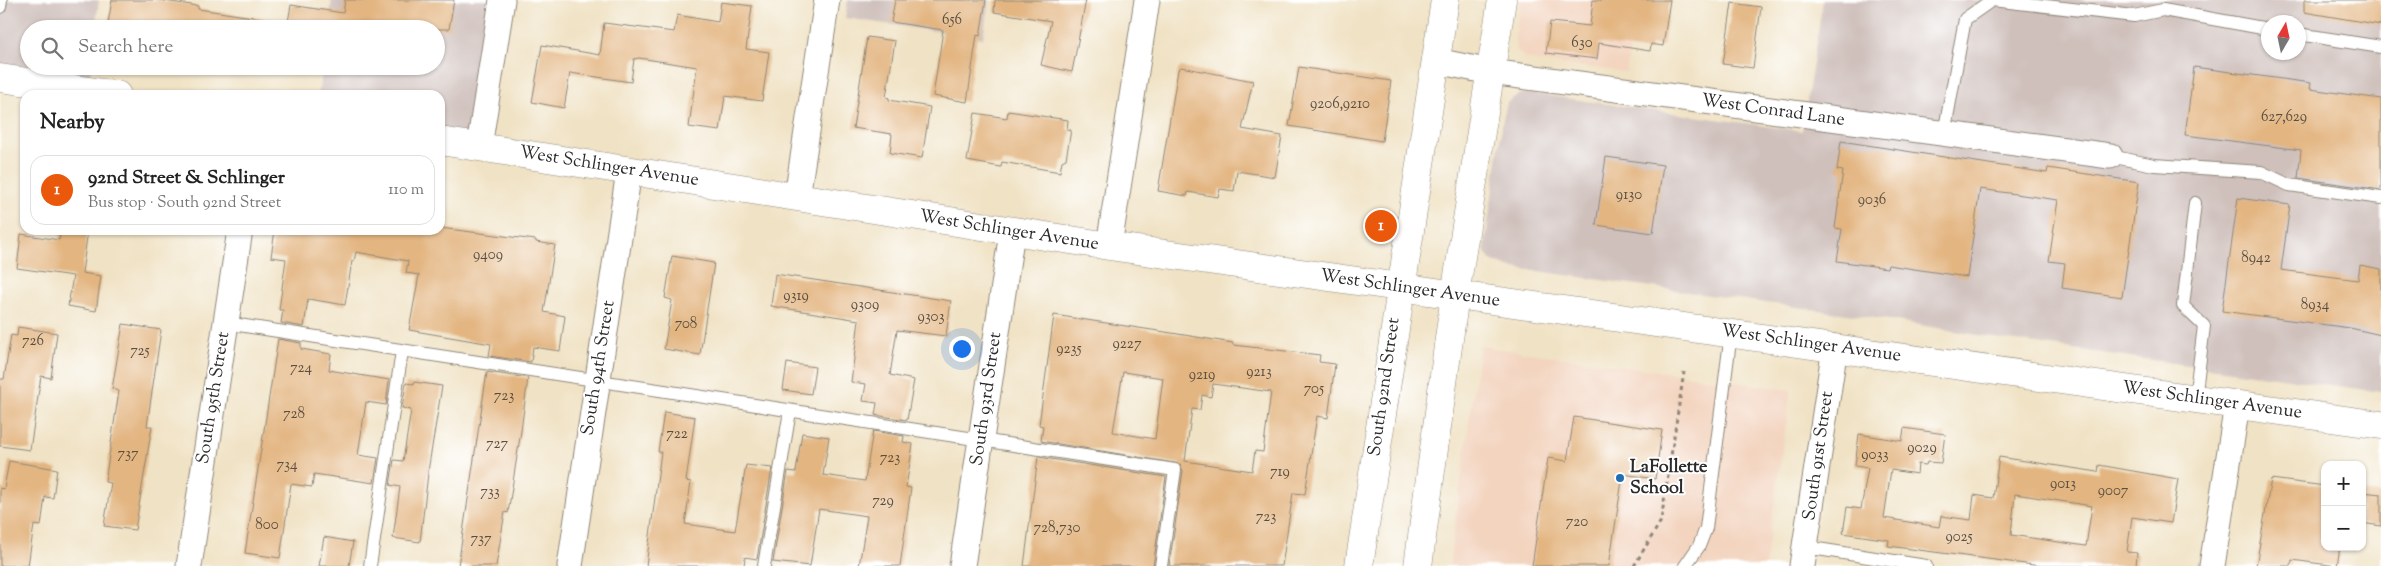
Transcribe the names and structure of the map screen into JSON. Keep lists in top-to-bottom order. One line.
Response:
{"streets":{"street":["West Conrad Lane","West Schlinger Avenue","South 94th Street","South 92nd Street","South 95th Street","South 93rd Street","South 91st Street"]},"crossings":[["West Conrad Lane","South 92nd Street"],["West Schlinger Avenue","South 94th Street"],["West Schlinger Avenue","South 92nd Street"],["West Schlinger Avenue","South 93rd Street"],["West Schlinger Avenue","South 91st Street"]],"places":["LaFollette School"],"house_numbers":["656","630","9206,9210","627,629","9130","9036","9409","8942","9319","9309","8934","9303","708","726","9227","9235","725","724","9213","9219","705","723","728","722","727","9029","737","9033","723","734","719","9013","9007","733","729","723","720","800","728,730","9025","737"],"north":"top","page":{"search":"Search here","heading":"Nearby","list":[{"mark":"1","name":"92nd Street & Schlinger","note":"Bus stop · South 92nd Street","value":"110 m"}],"pins":"1","map_buttons":["+","−"]}}
